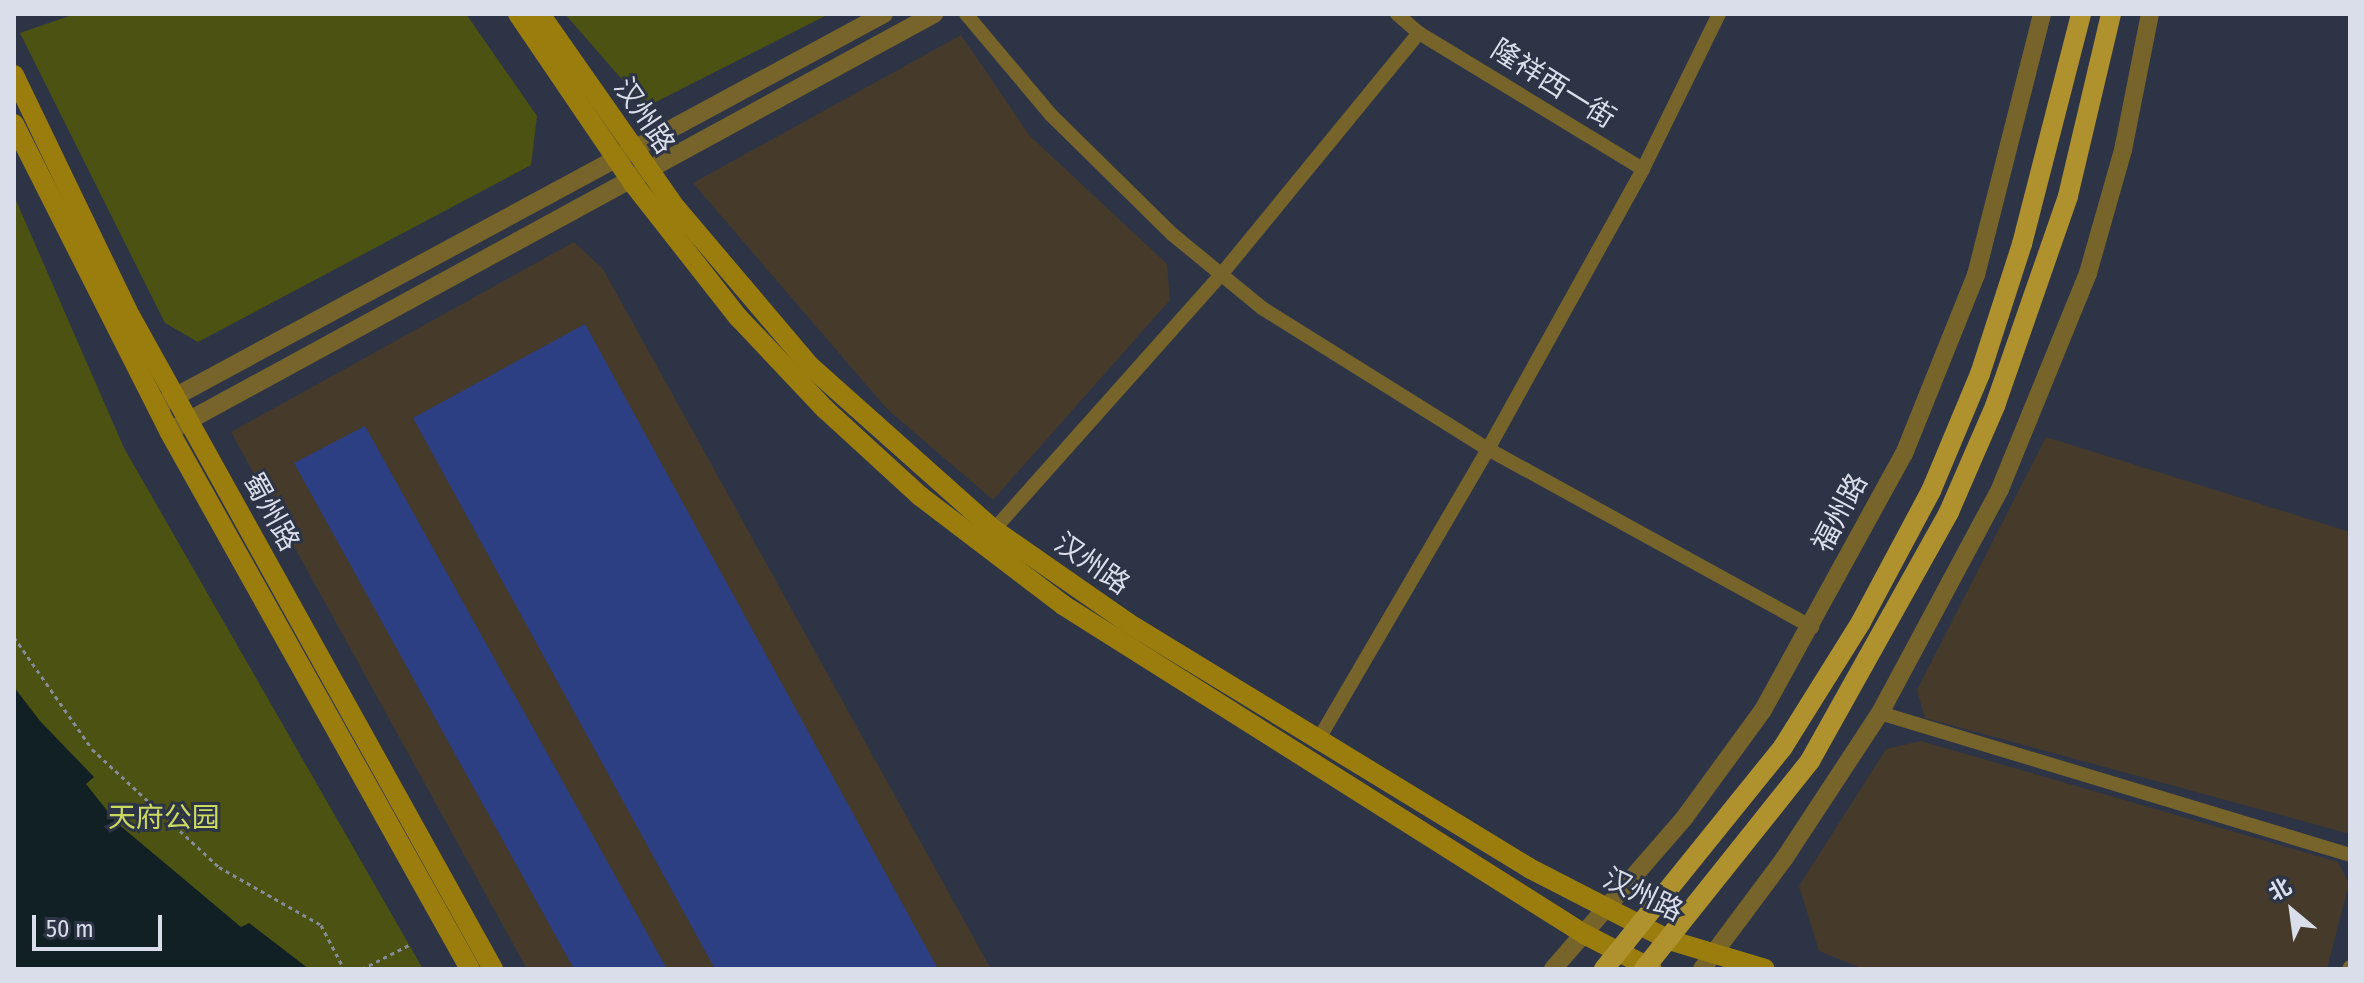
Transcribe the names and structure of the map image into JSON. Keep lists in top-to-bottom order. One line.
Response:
{"streets":{"main road":["汉州路","蜀州路"],"street":["隆祥西一街","福州路"]},"crossings":[["汉州路","福州路"]],"parks":["天府公园"],"scale_bar":"50 m","north":"top left"}
